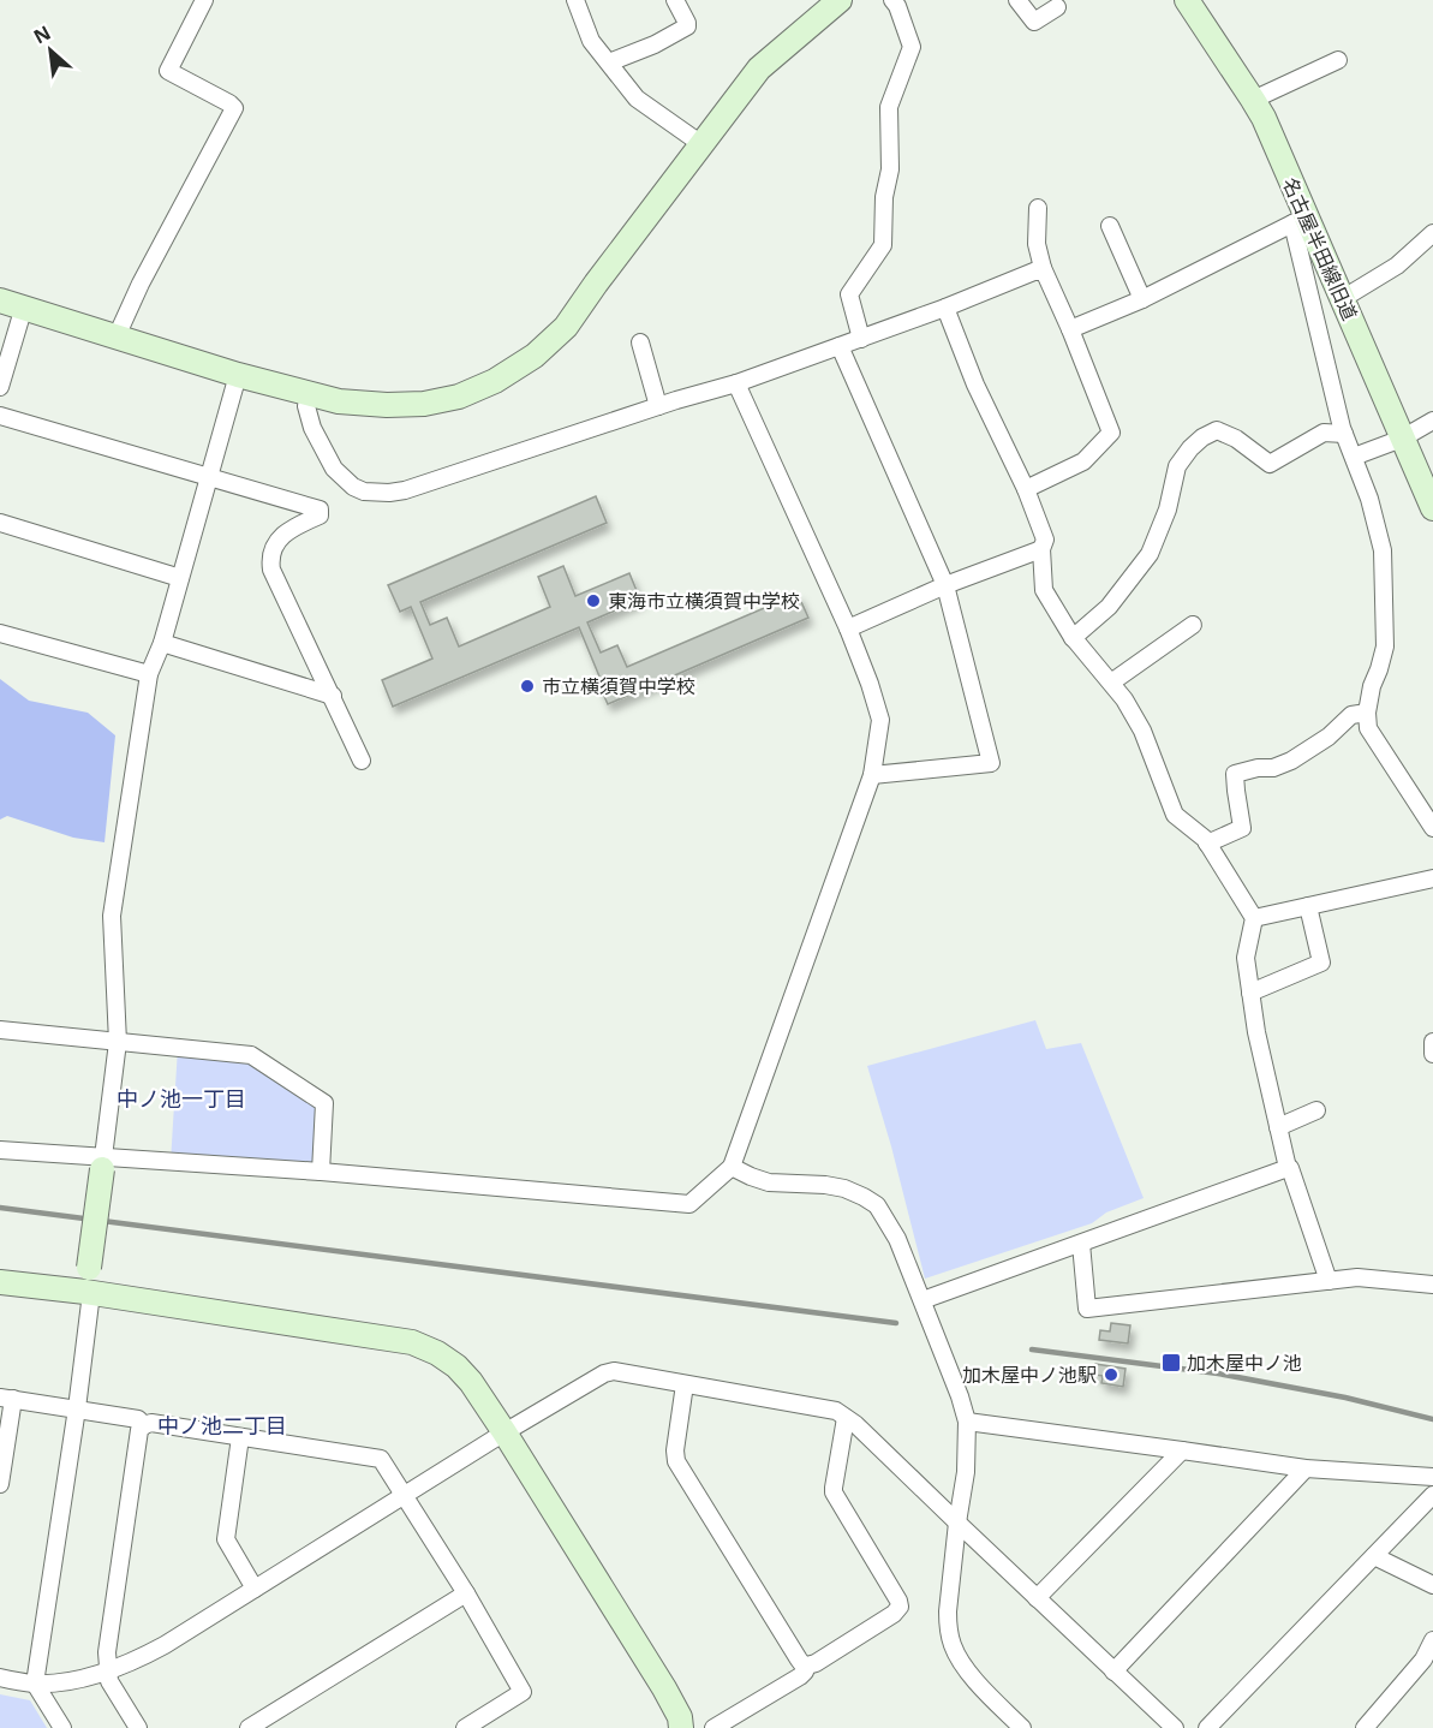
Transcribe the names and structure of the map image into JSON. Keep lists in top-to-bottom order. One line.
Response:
{"streets":{"street":["名古屋半田線旧道"]},"districts":["中ノ池一丁目","中ノ池二丁目"],"places":{"other":["東海市立横須賀中学校","市立横須賀中学校","加木屋中ノ池駅"],"transit":["加木屋中ノ池"]},"north":"top left"}
